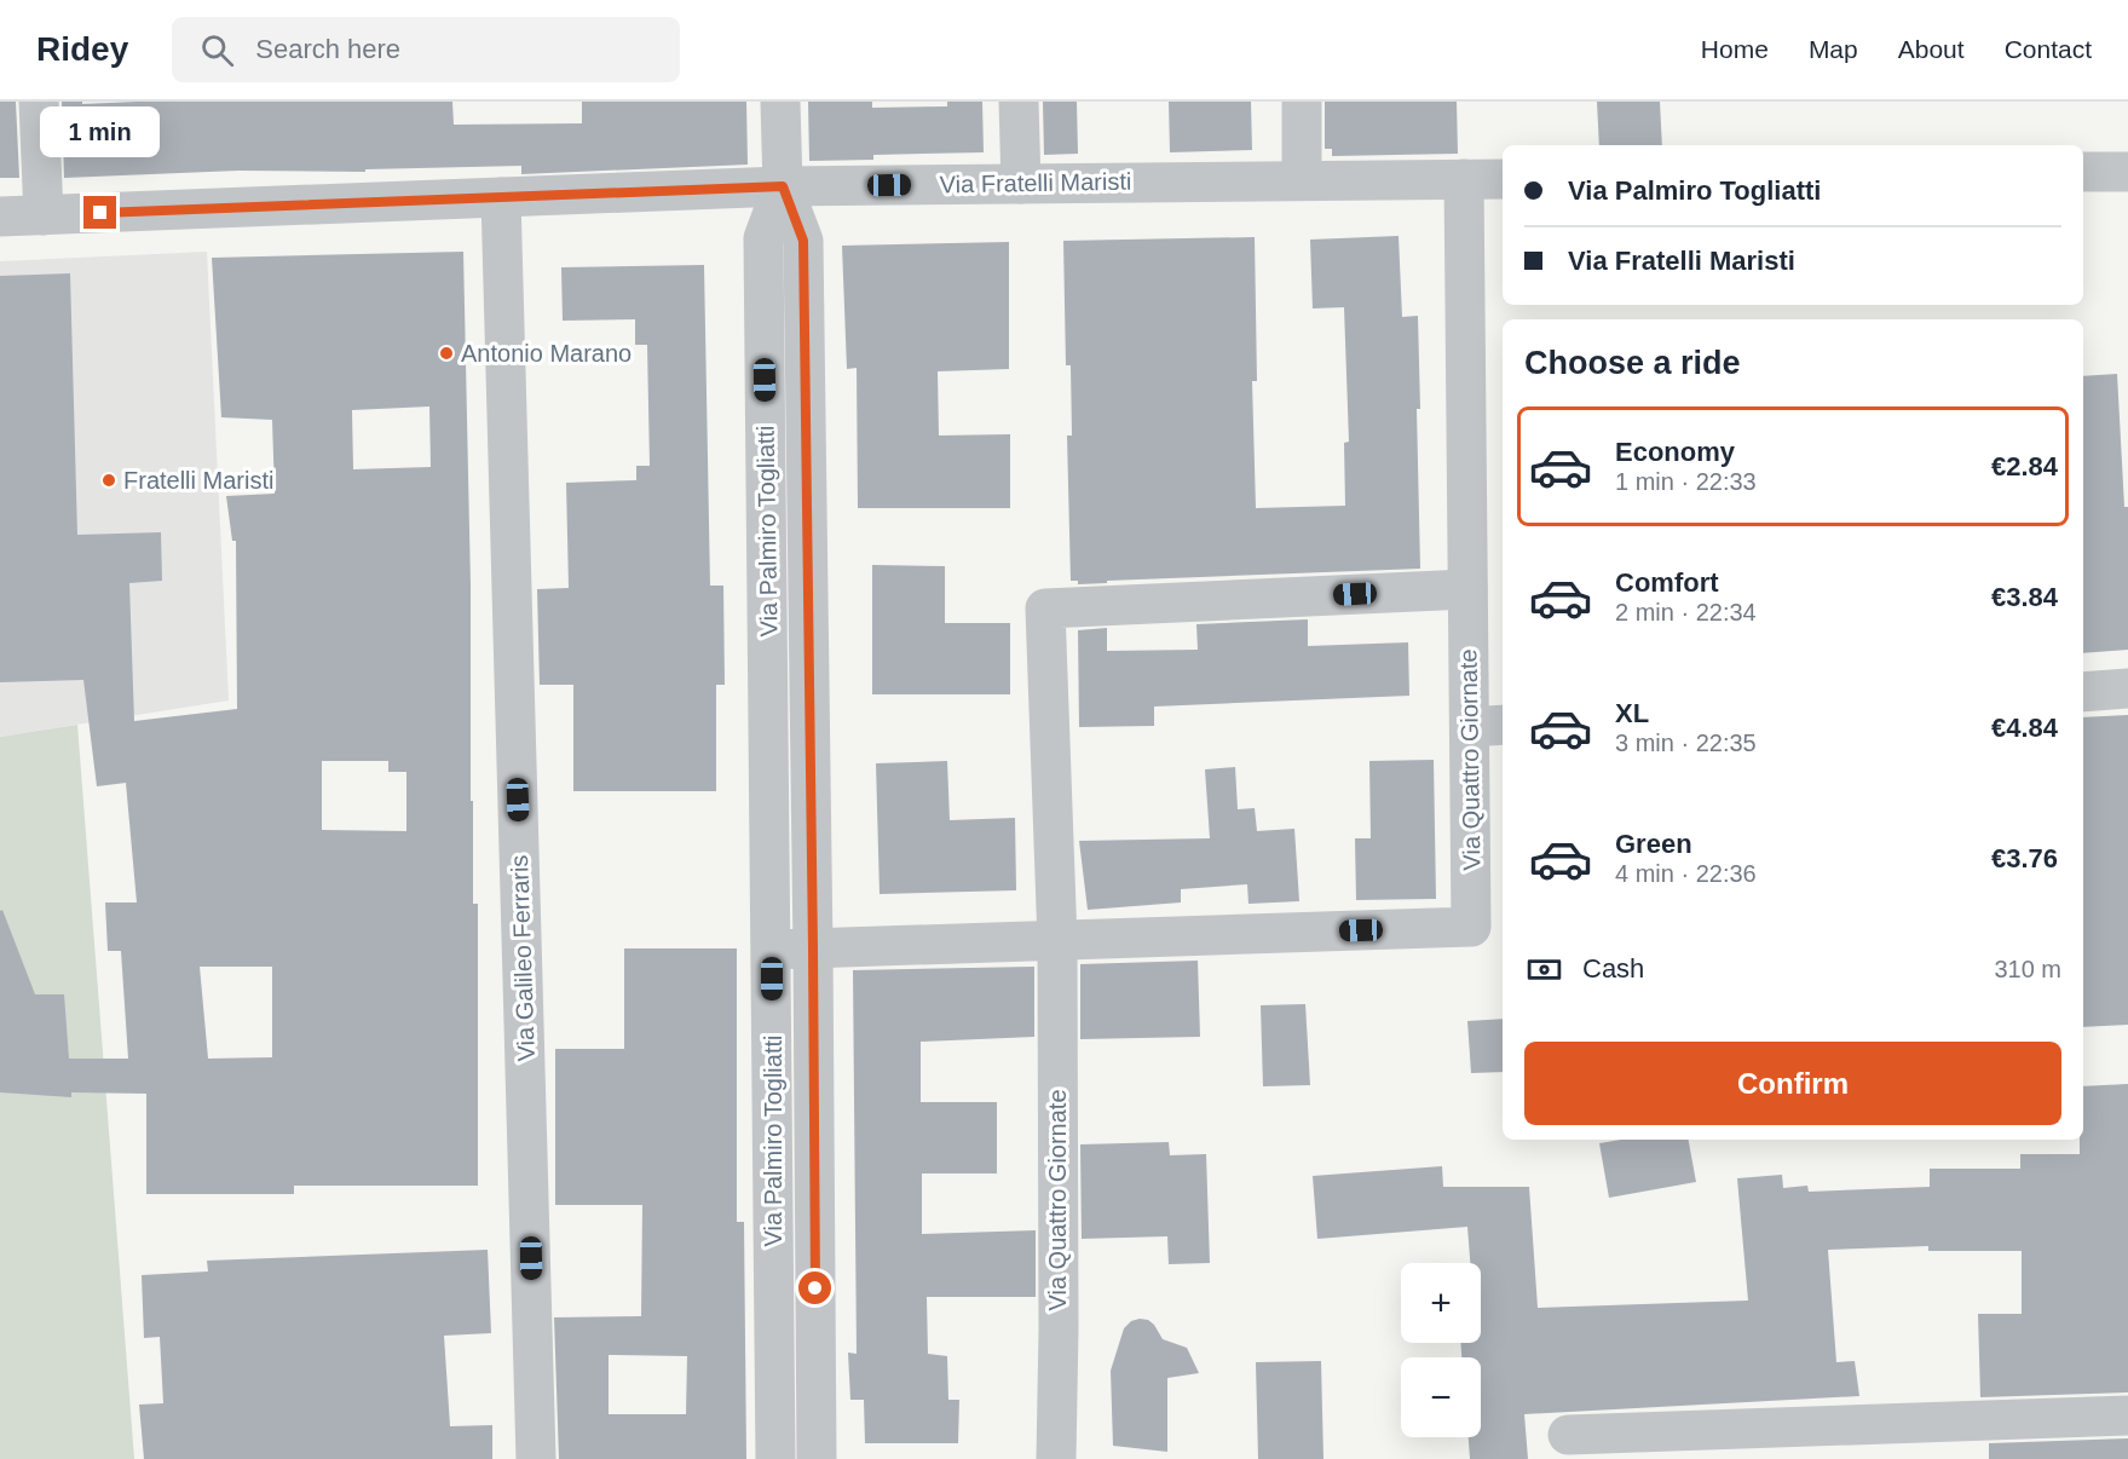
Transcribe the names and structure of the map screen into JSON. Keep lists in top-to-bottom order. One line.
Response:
{"streets":{"street":["Via Fratelli Maristi","Via Palmiro Togliatti","Via Quattro Giornate","Via Galileo Ferraris"]},"crossings":[["Via Fratelli Maristi","Via Palmiro Togliatti"],["Via Fratelli Maristi","Via Quattro Giornate"],["Via Fratelli Maristi","Via Galileo Ferraris"],["Via Palmiro Togliatti","Via Quattro Giornate"]],"places":["Antonio Marano","Fratelli Maristi"],"page":{"header":"Ridey","search":"Search here","nav":["Home","Map","About","Contact"],"bubble":"1 min","banner":["Via Palmiro Togliatti","Via Fratelli Maristi"],"heading":"Choose a ride","list":[{"name":"Economy","note":"1 min · 22:33","value":"€2.84"},{"name":"Comfort","note":"2 min · 22:34","value":"€3.84"},{"name":"XL","note":"3 min · 22:35","value":"€4.84"},{"name":"Green","note":"4 min · 22:36","value":"€3.76"}],"pay":["Cash","310 m"],"buttons":"Confirm","map_buttons":["+","−"]}}
